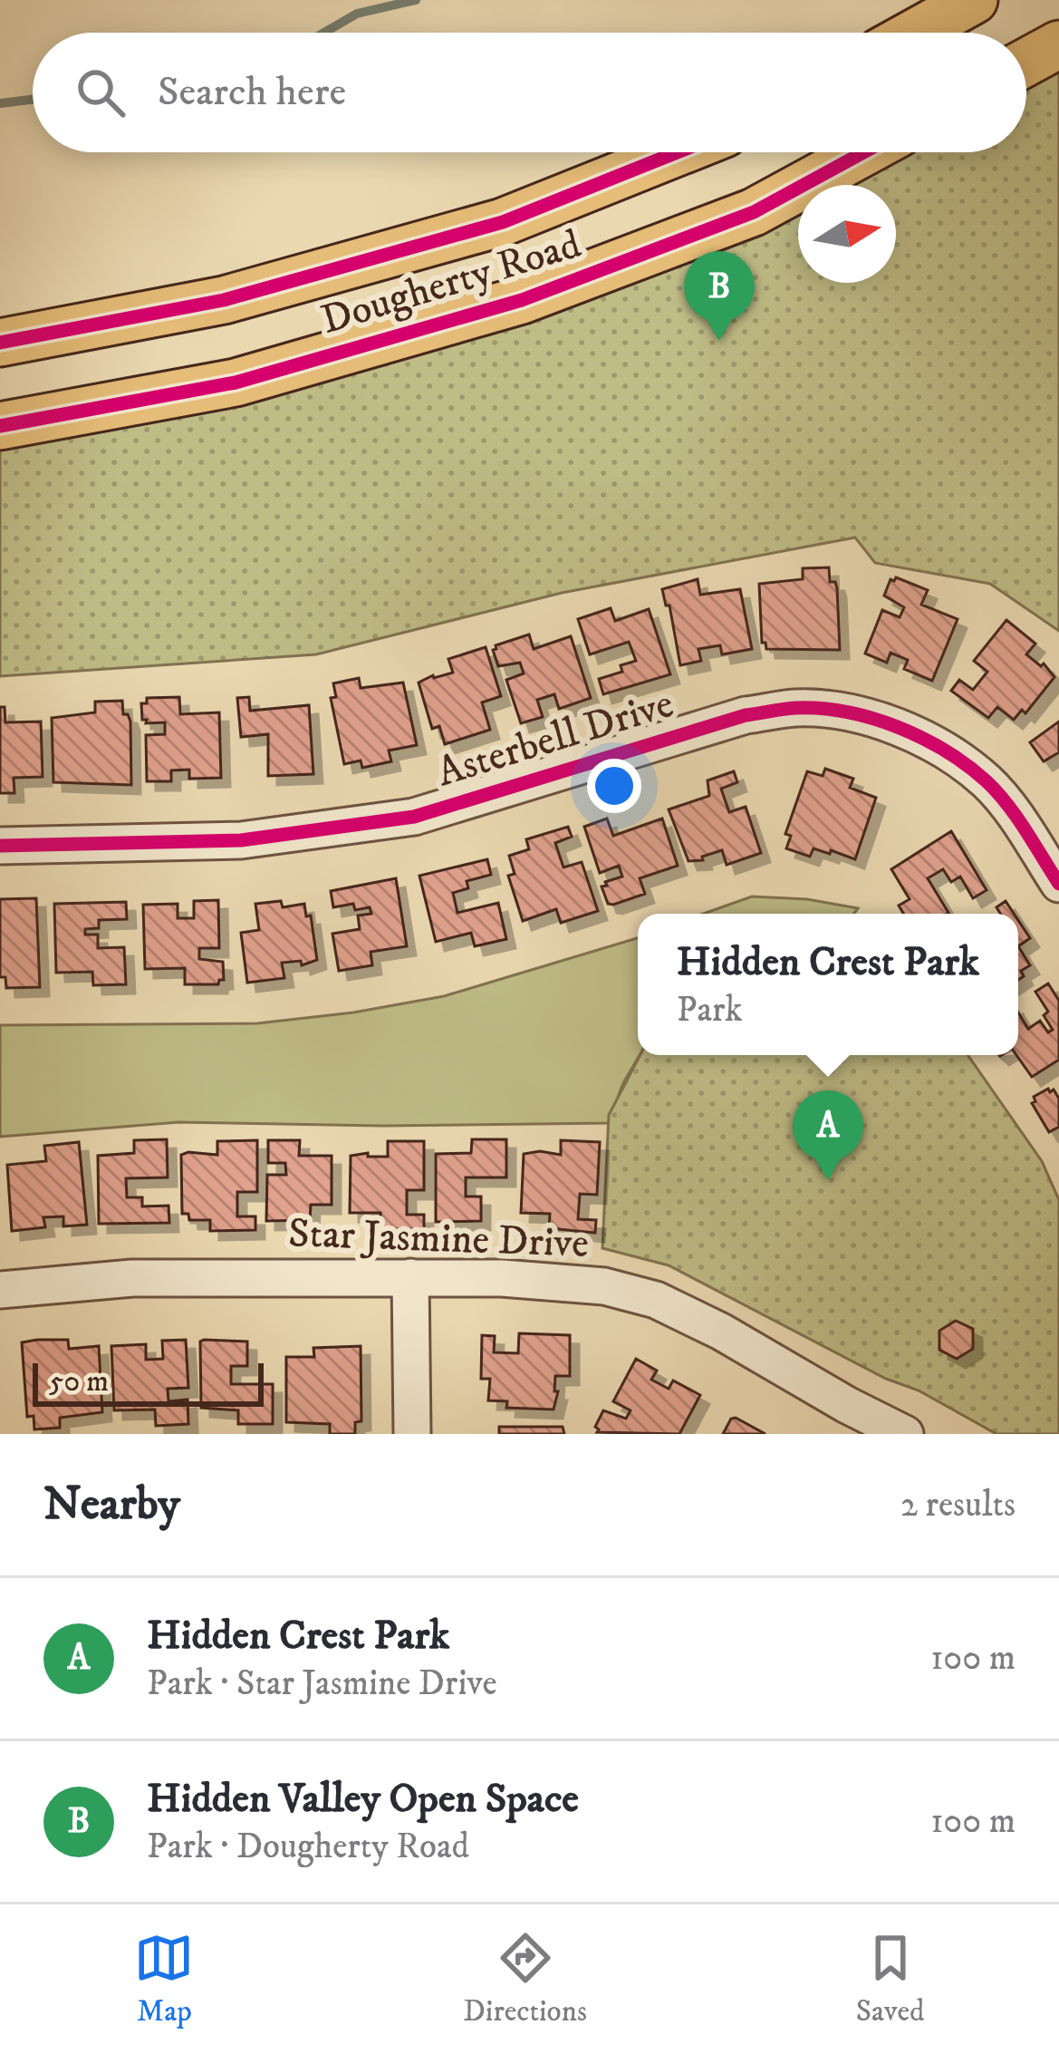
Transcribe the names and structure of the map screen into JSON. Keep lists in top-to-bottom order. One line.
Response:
{"streets":{"main road":["Dougherty Road"],"street":["Asterbell Drive","Star Jasmine Drive"]},"scale_bar":"50 m","north":"right","page":{"search":"Search here","pins":["B","A"],"popup":["Hidden Crest Park","Park"],"scale":"50 m","heading":["Nearby","2 results"],"list":[{"mark":"A","name":"Hidden Crest Park","note":"Park · Star Jasmine Drive","value":"100 m"},{"mark":"B","name":"Hidden Valley Open Space","note":"Park · Dougherty Road","value":"100 m"}],"nav":["Map","Directions","Saved"]}}
